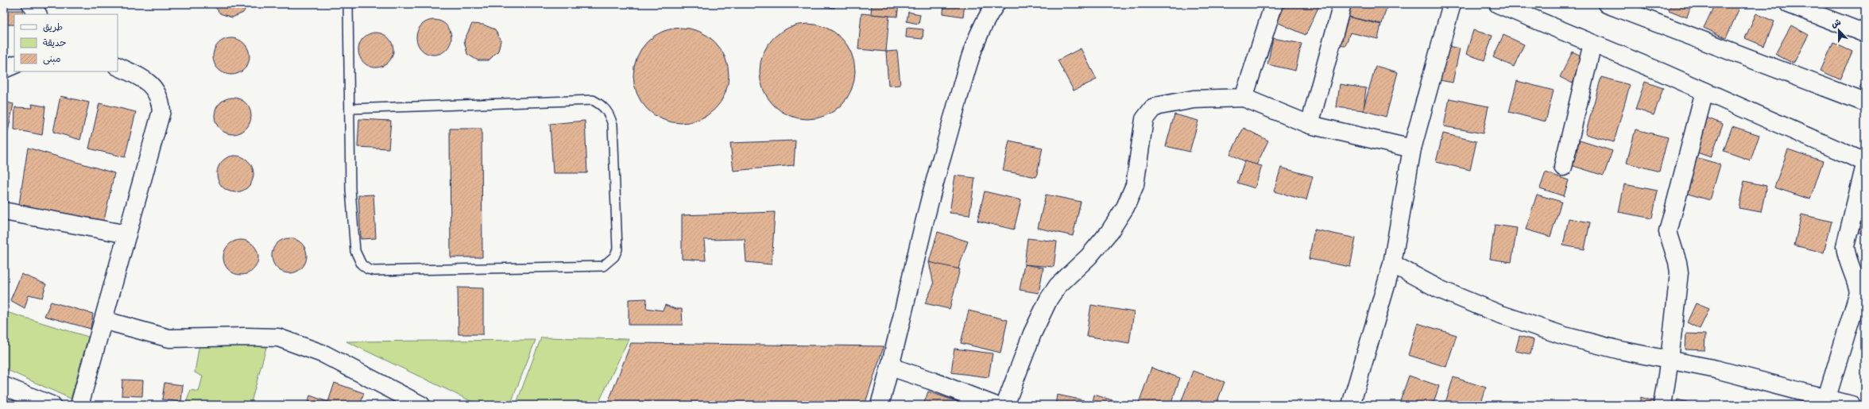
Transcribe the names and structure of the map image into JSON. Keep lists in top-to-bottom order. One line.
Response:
{"legend":["طريق","حديقة","مبنى"],"north":"top"}
